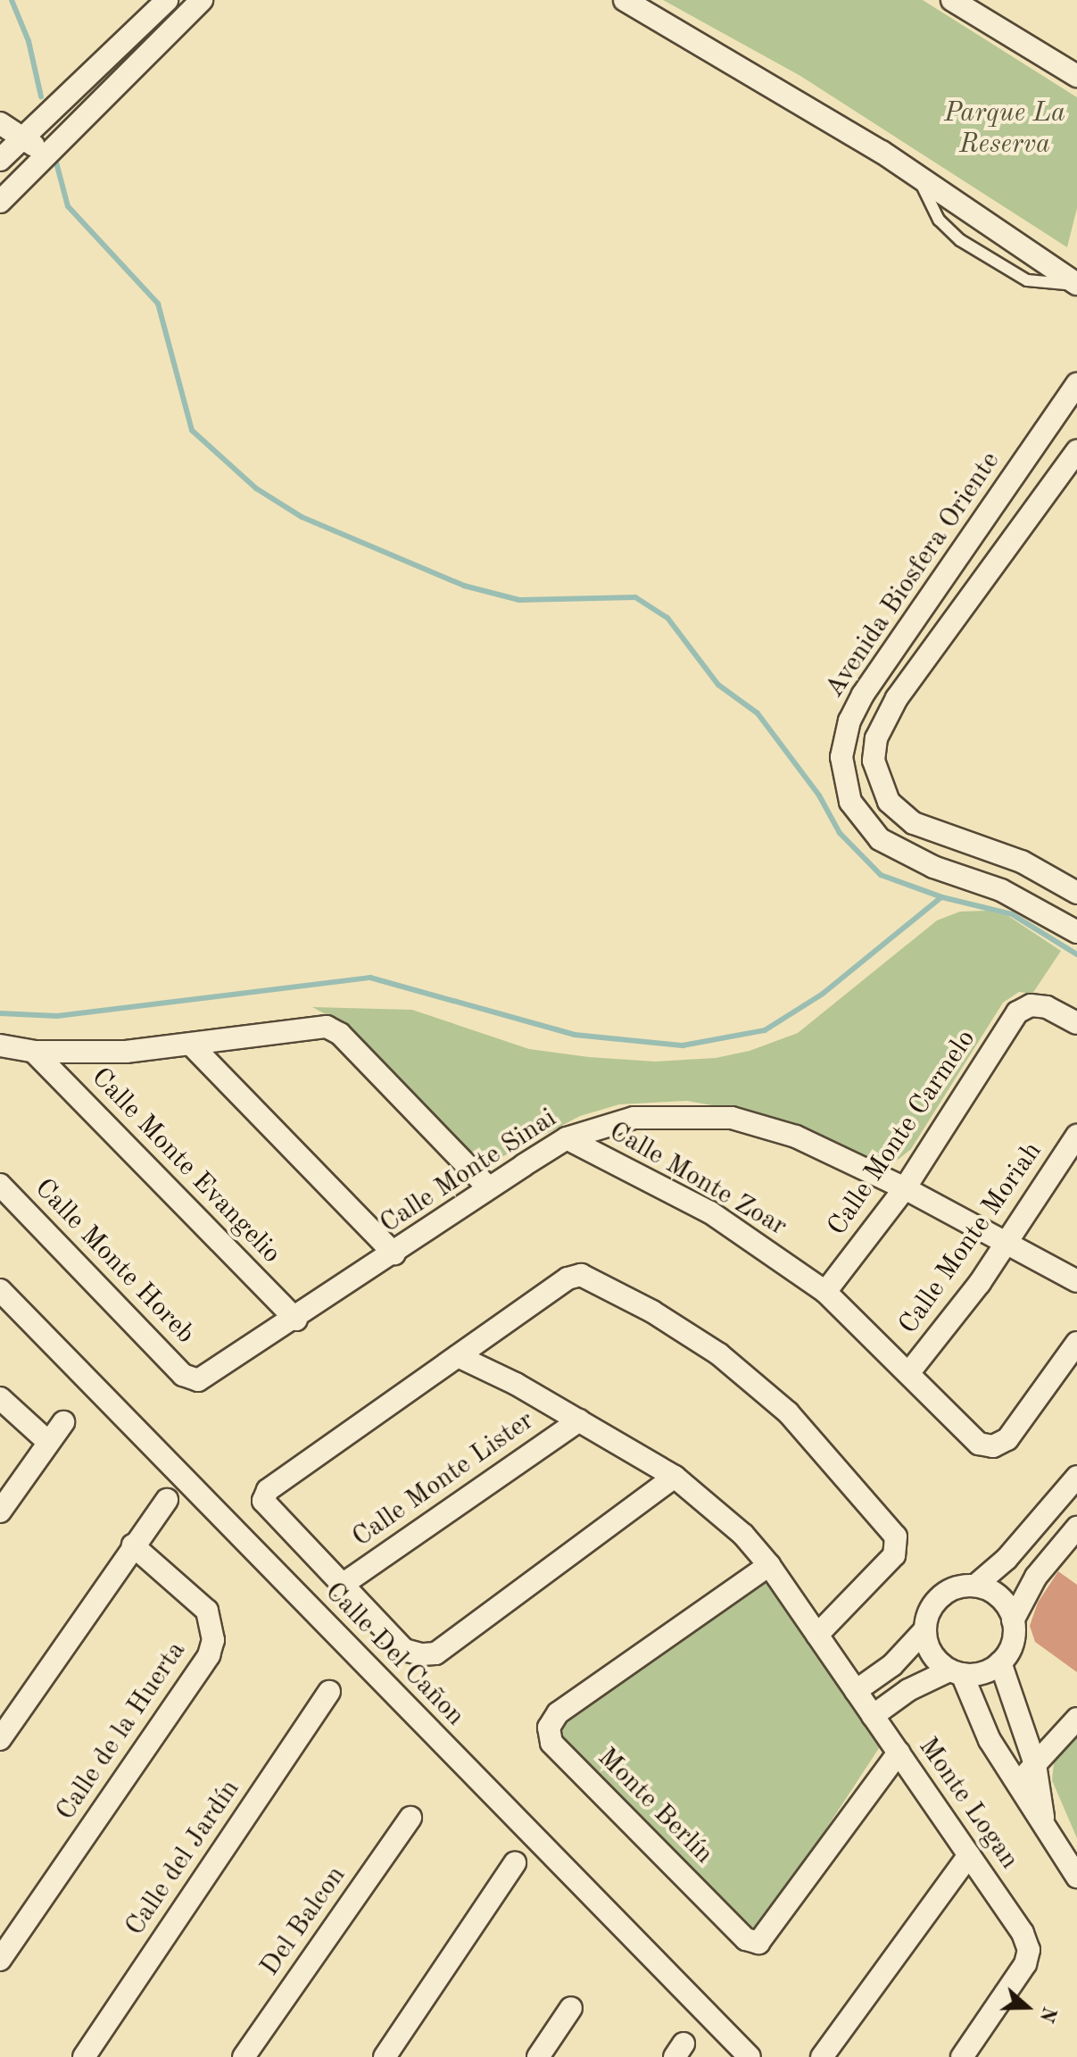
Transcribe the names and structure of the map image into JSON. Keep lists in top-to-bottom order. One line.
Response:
{"streets":{"street":["Avenida Biosfera Oriente","Calle Monte Carmelo","Calle Monte Evangelio","Calle Monte Sinai","Calle Monte Zoar","Calle Monte Moriah","Calle Monte Horeb","Calle Monte Lister","Calle Del Cañon","Calle de la Huerta","Monte Logan","Monte Berlín","Calle del Jardín","Del Balcon"]},"crossings":[["Calle Monte Carmelo","Calle Monte Sinai"],["Calle Monte Carmelo","Calle Monte Zoar"],["Calle Monte Evangelio","Calle Monte Sinai"],["Calle Monte Sinai","Calle Monte Zoar"],["Calle Monte Sinai","Calle Monte Moriah"],["Calle Monte Sinai","Calle Monte Horeb"],["Calle Monte Zoar","Calle Monte Moriah"],["Calle Monte Lister","Monte Logan"],["Monte Logan","Monte Berlín"]],"parks":["Parque La Reserva"],"north":"right"}
